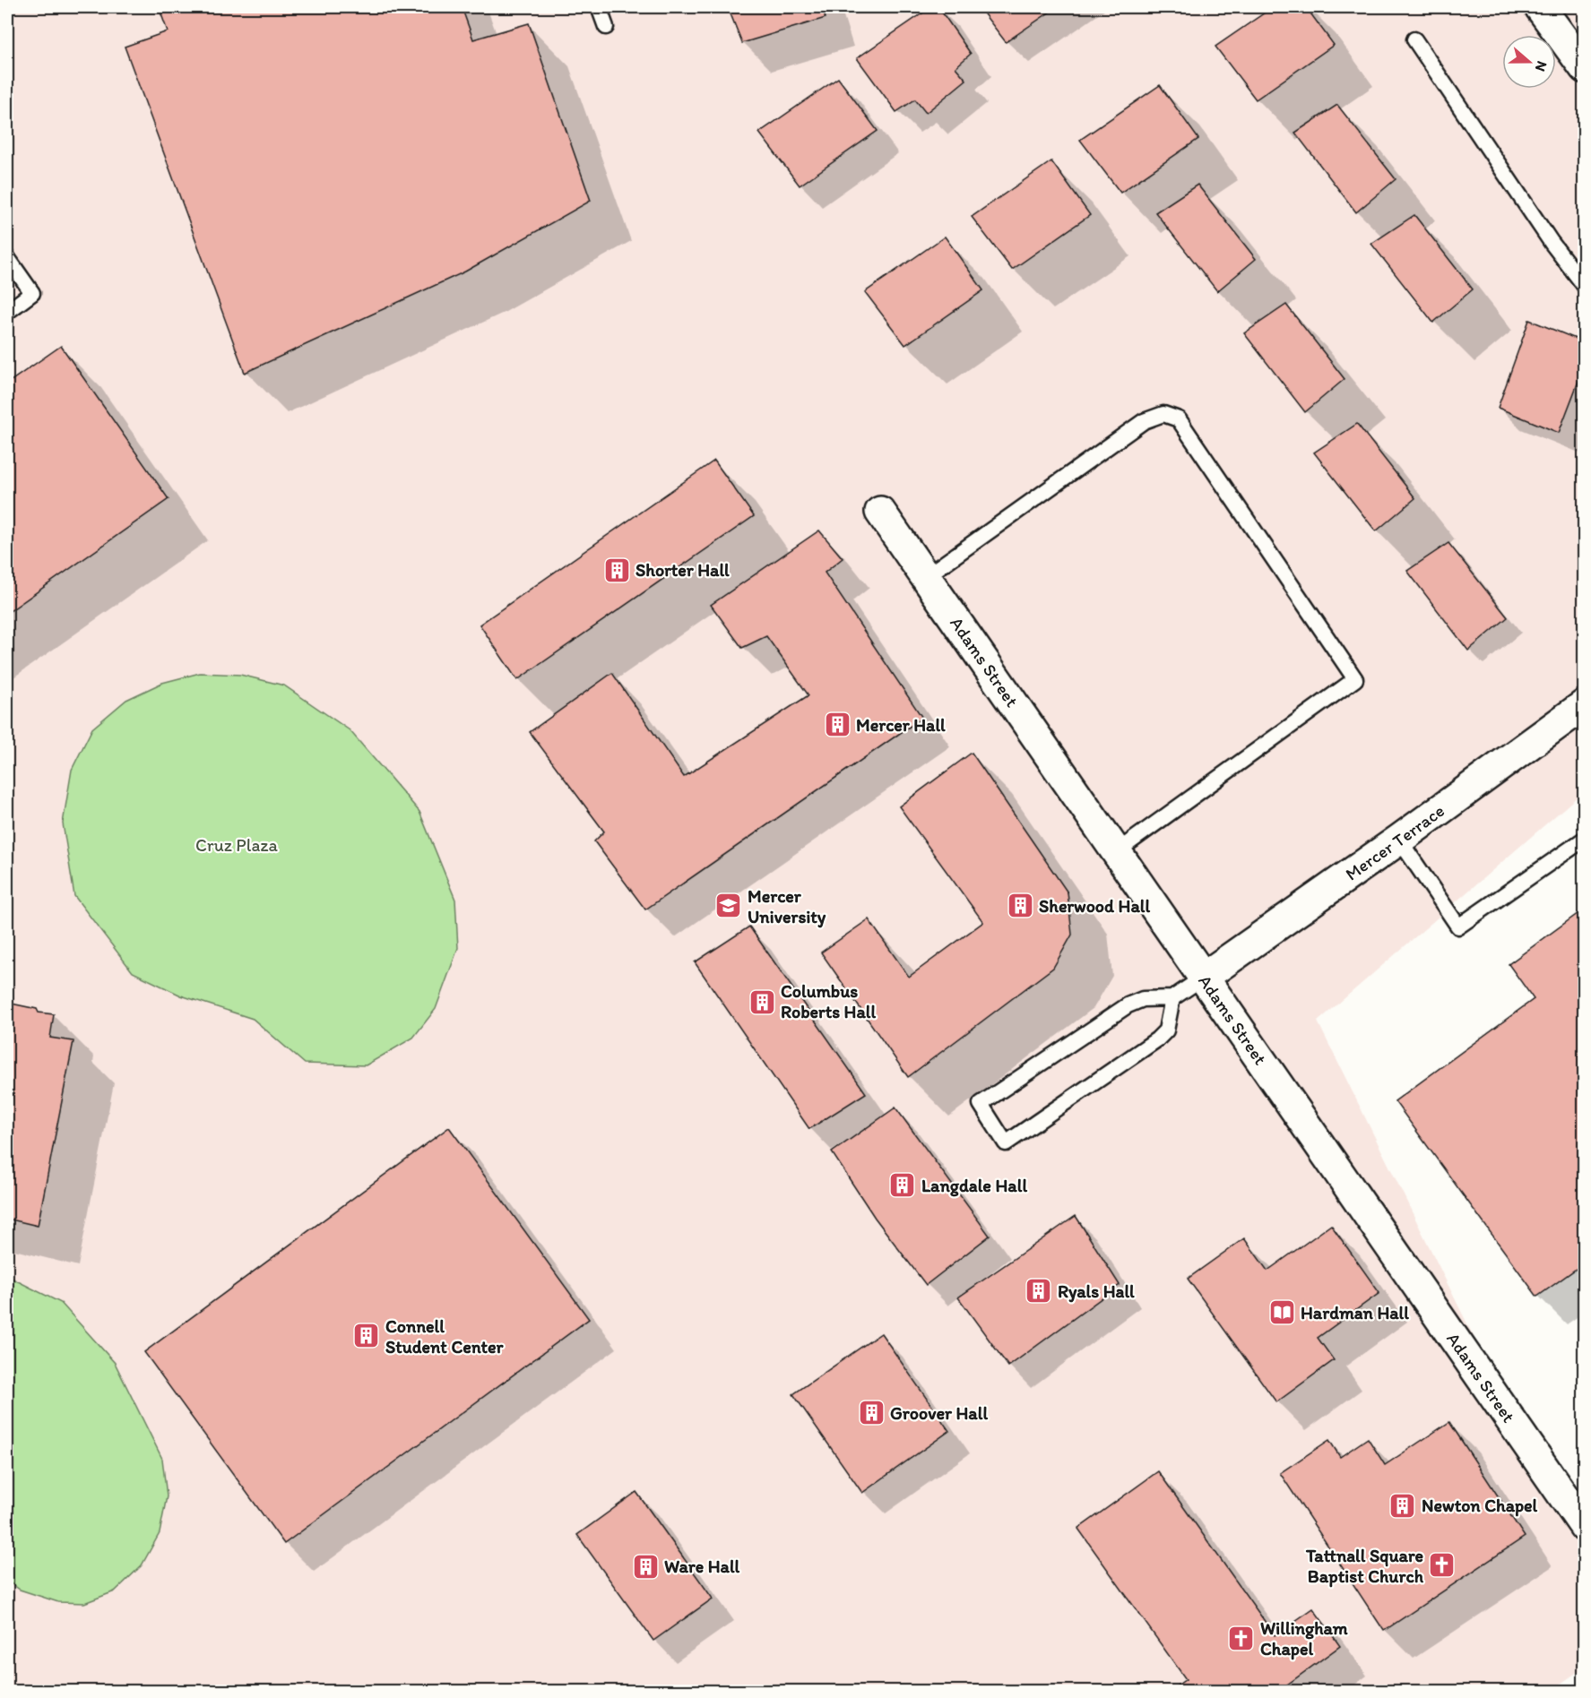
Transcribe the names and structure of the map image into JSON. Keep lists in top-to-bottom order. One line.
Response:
{"streets":{"street":["Adams Street","Mercer Terrace"]},"crossings":[["Adams Street","Mercer Terrace"]],"parks":["Cruz Plaza"],"places":{"building":["Shorter Hall","Mercer Hall","Sherwood Hall","Columbus Roberts Hall","Langdale Hall","Ryals Hall","Connell Student Center","Groover Hall","Newton Chapel","Ware Hall"],"school or university":["Mercer University"],"library":["Hardman Hall"],"church":["Tattnall Square Baptist Church","Willingham Chapel"]},"north":"right"}
